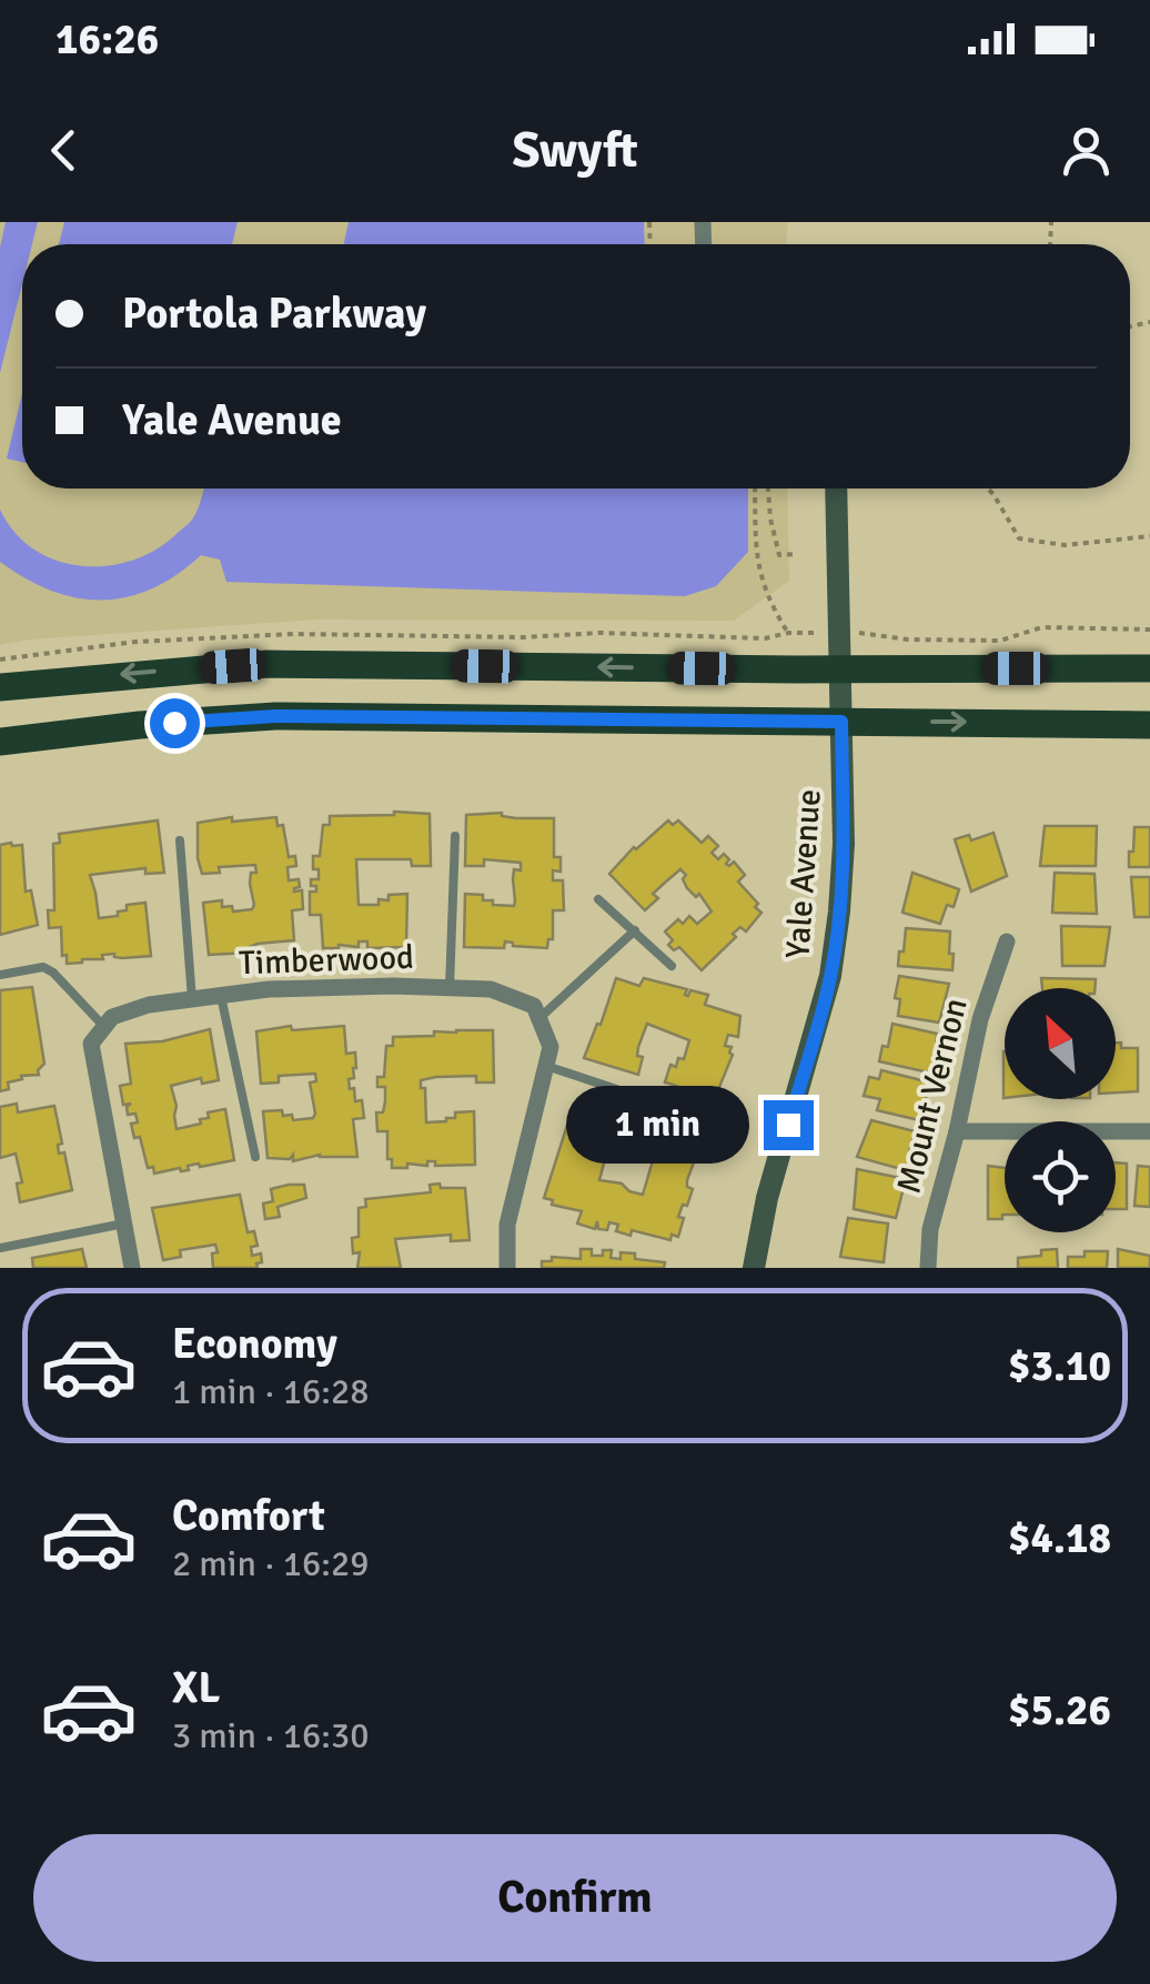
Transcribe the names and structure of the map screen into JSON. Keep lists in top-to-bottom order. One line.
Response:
{"streets":{"street":["Yale Avenue","Timberwood","Mount Vernon"]},"north":"top left","page":{"status":"16:26","header":"Swyft","banner":["Portola Parkway","Yale Avenue"],"bubble":"1 min","list":[{"name":"Economy","note":"1 min · 16:28","value":"$3.10"},{"name":"Comfort","note":"2 min · 16:29","value":"$4.18"},{"name":"XL","note":"3 min · 16:30","value":"$5.26"}],"buttons":"Confirm"}}
